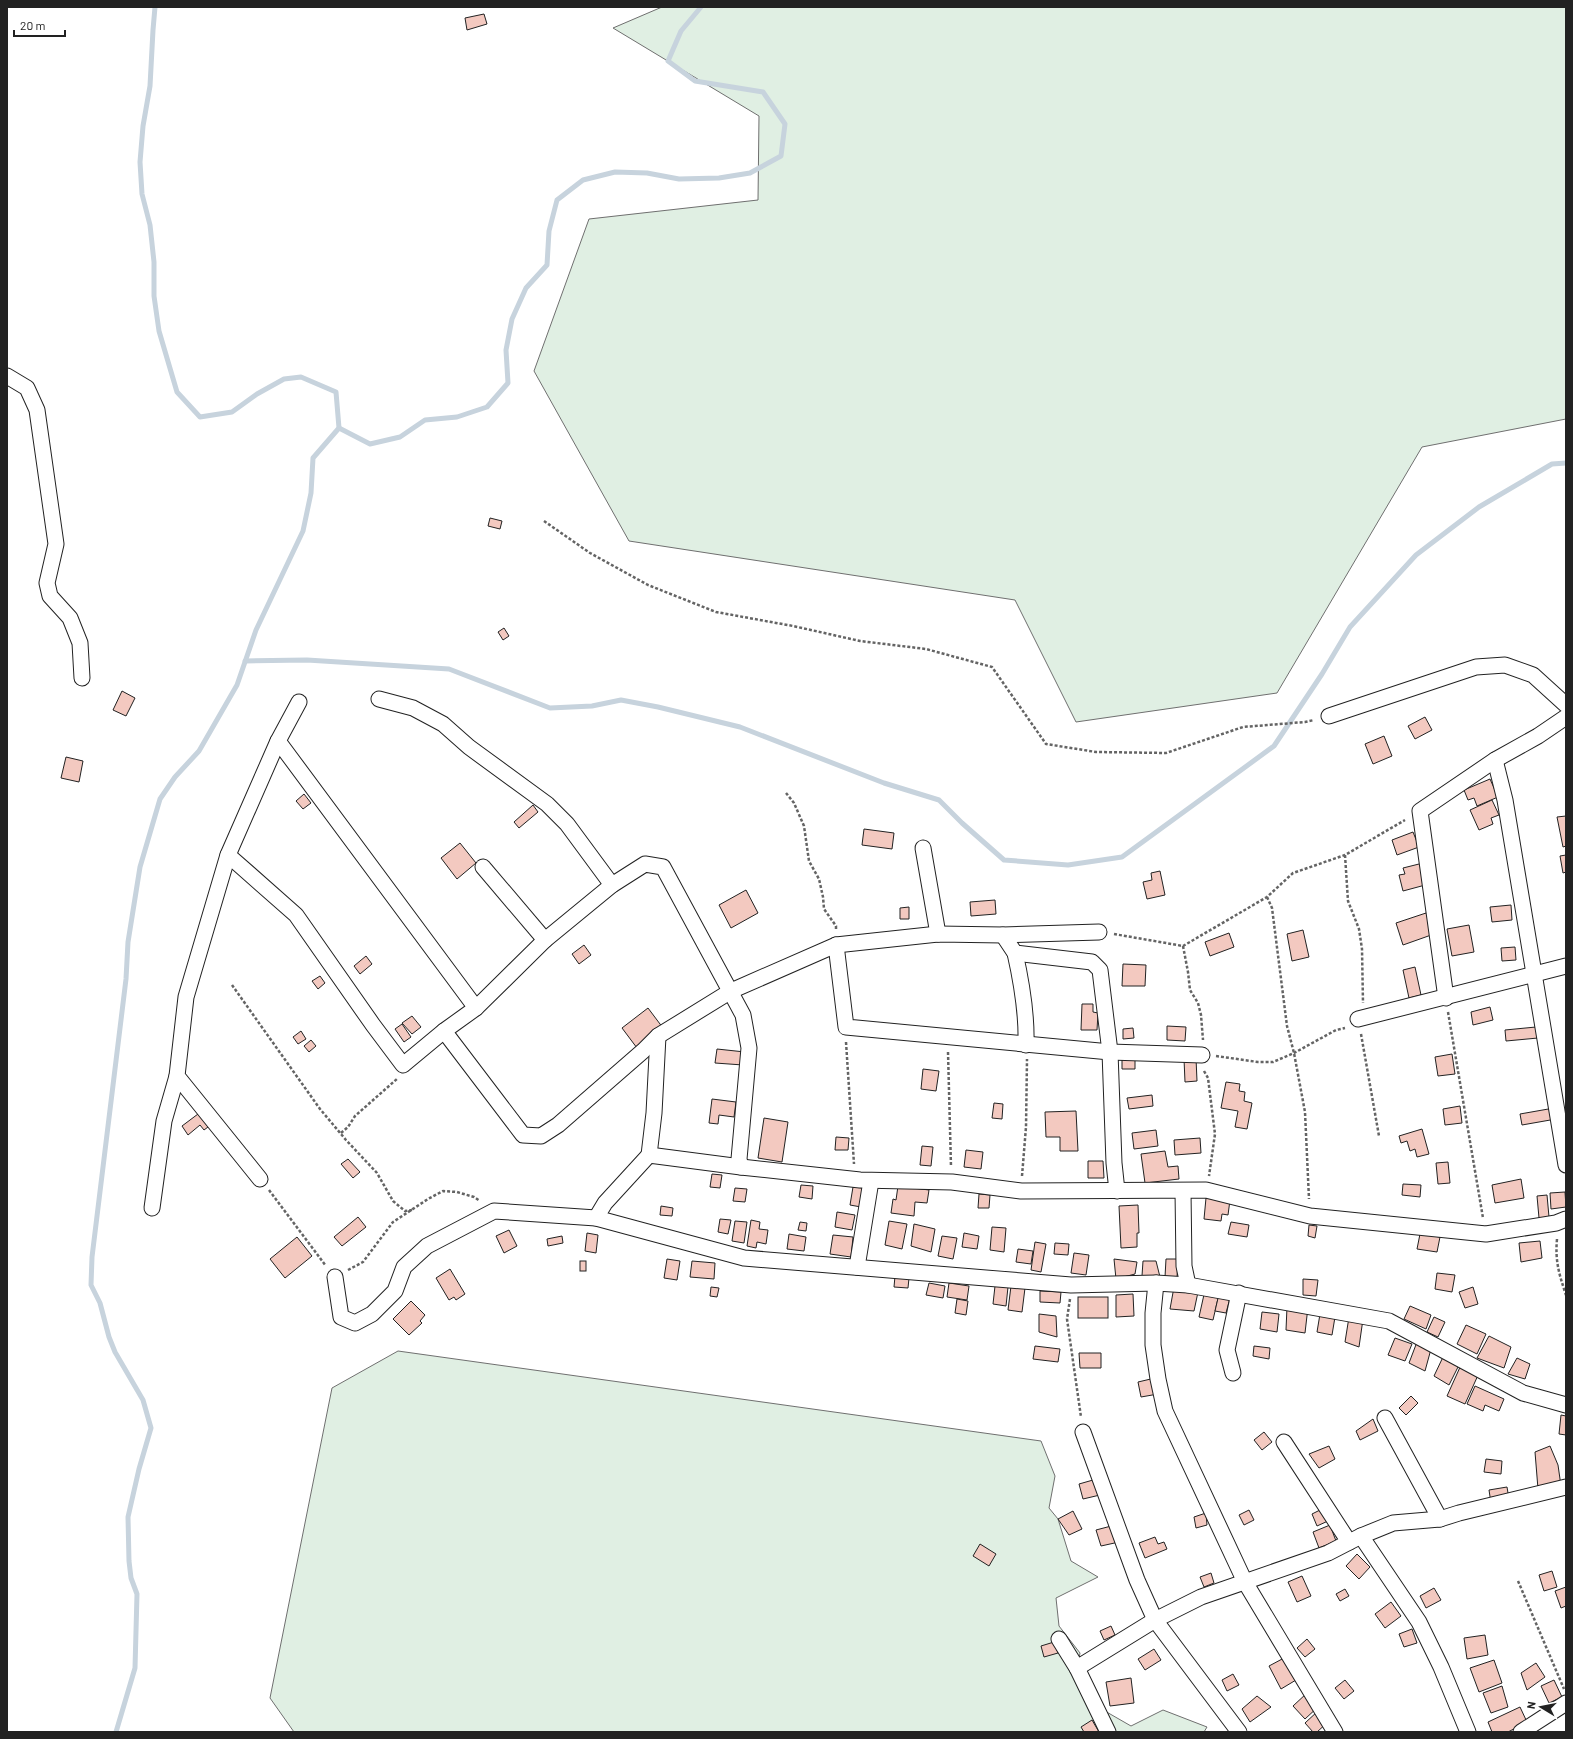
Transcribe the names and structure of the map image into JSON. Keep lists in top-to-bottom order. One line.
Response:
{"scale_bar":"20 m","north":"left"}
